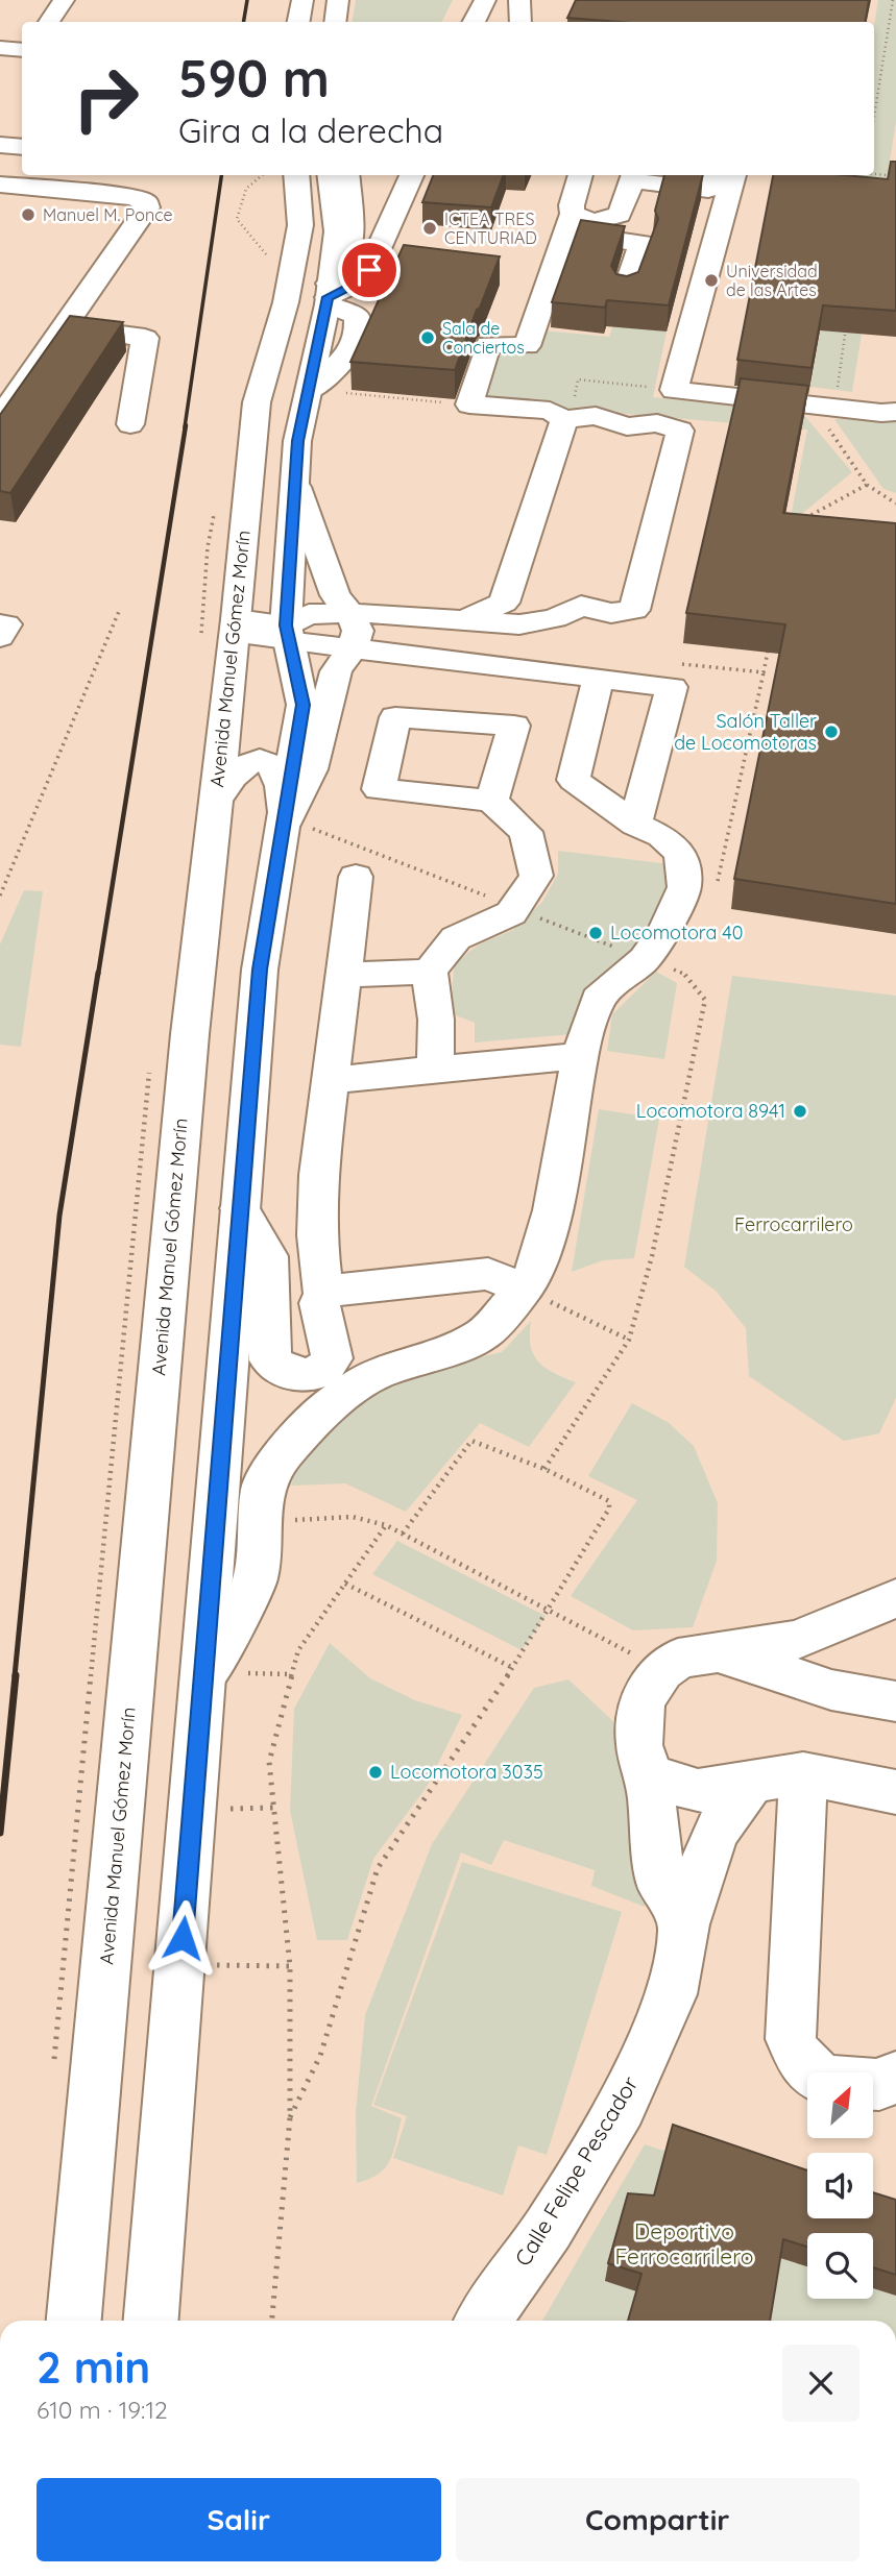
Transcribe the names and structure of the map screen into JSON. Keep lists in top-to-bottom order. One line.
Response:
{"streets":{"main road":["Avenida Manuel Gómez Morín","Calle Felipe Pescador"]},"parks":["Ferrocarrilero","Deportivo Ferrocarrilero"],"places":["Manuel M. Ponce","ICTEA TRES CENTURIAD","Universidad de las Artes","Sala de Conciertos","Salón Taller de Locomotoras","Locomotora 40","Locomotora 8941","Locomotora 3035"],"north":"top right","page":{"turn":["590 m","Gira a la derecha"],"heading":["2 min","610 m · 19:12"],"buttons":["Salir","Compartir"]}}
